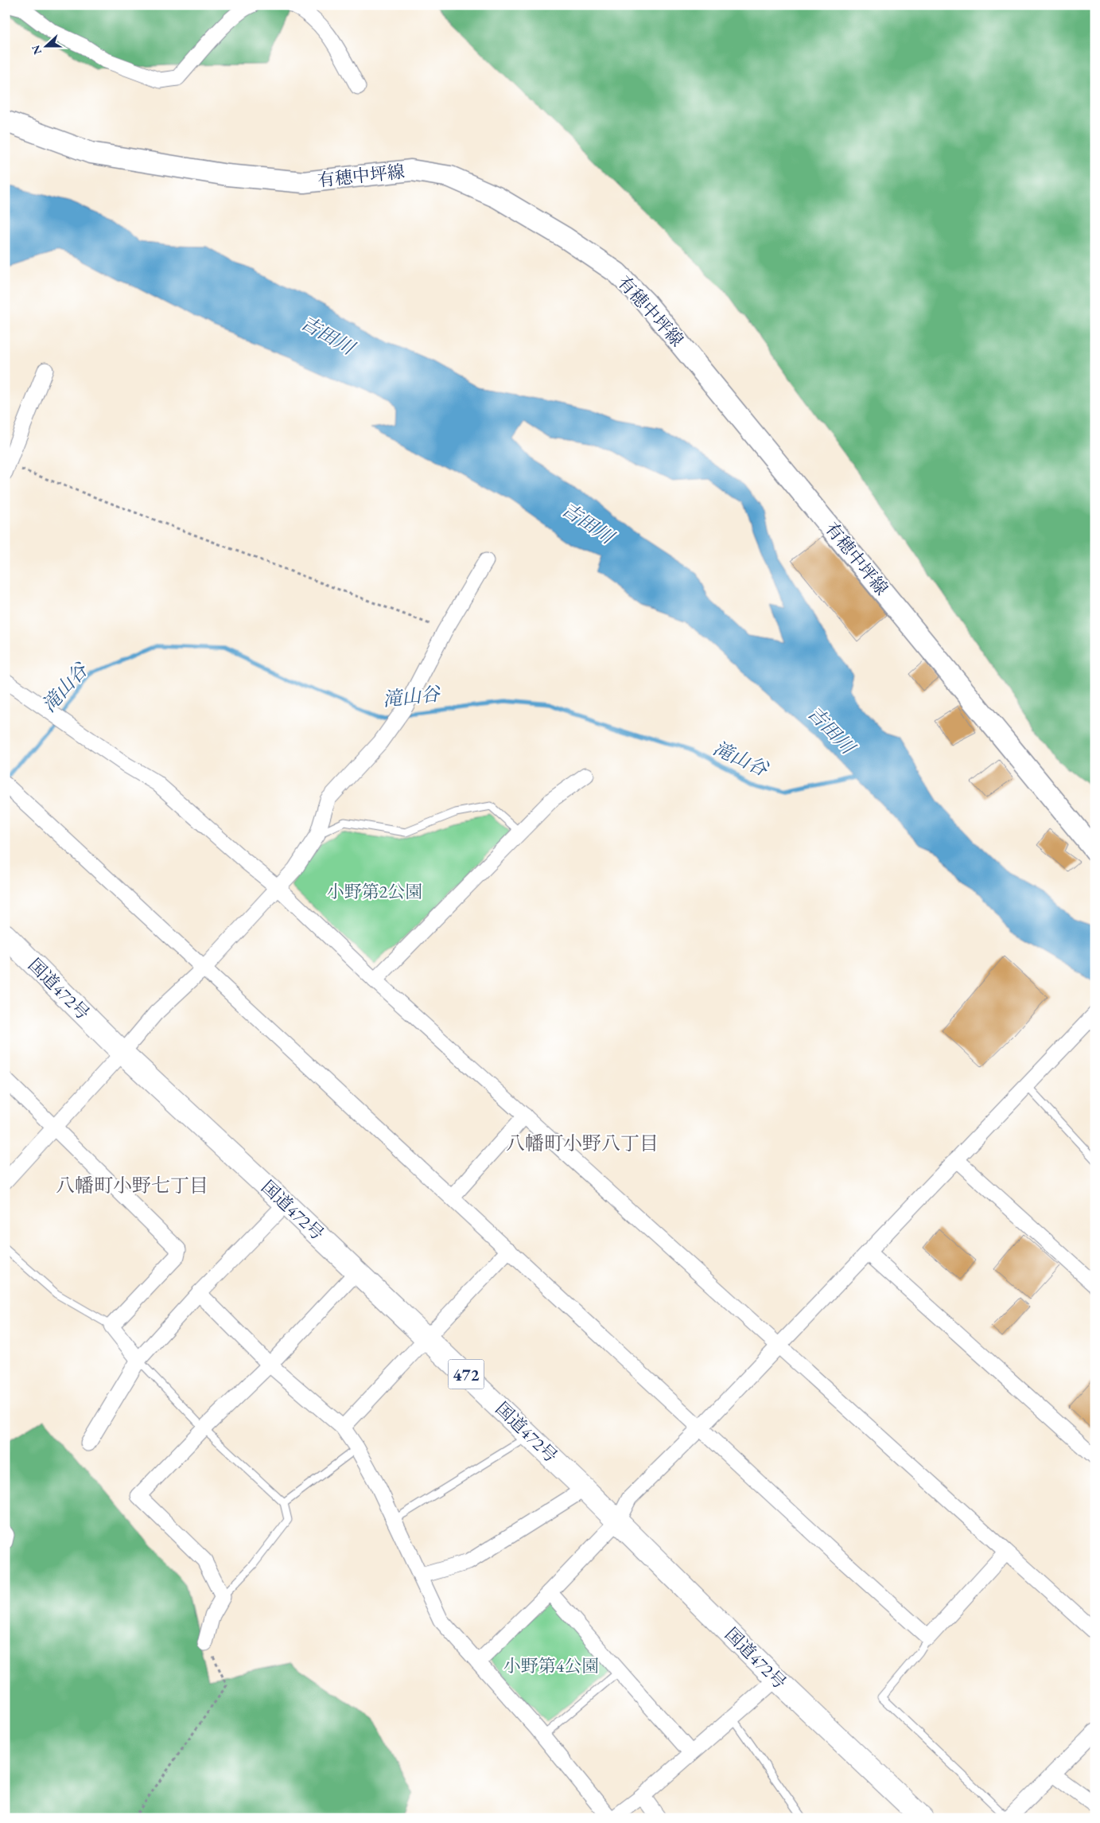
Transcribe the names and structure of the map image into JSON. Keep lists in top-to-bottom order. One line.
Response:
{"streets":{"highway":["国道472号","472"],"main road":["有穂中坪線"]},"districts":["八幡町小野八丁目","八幡町小野七丁目"],"water":["吉田川","滝山谷"],"parks":["小野第2公園","小野第4公園"],"north":"left"}
